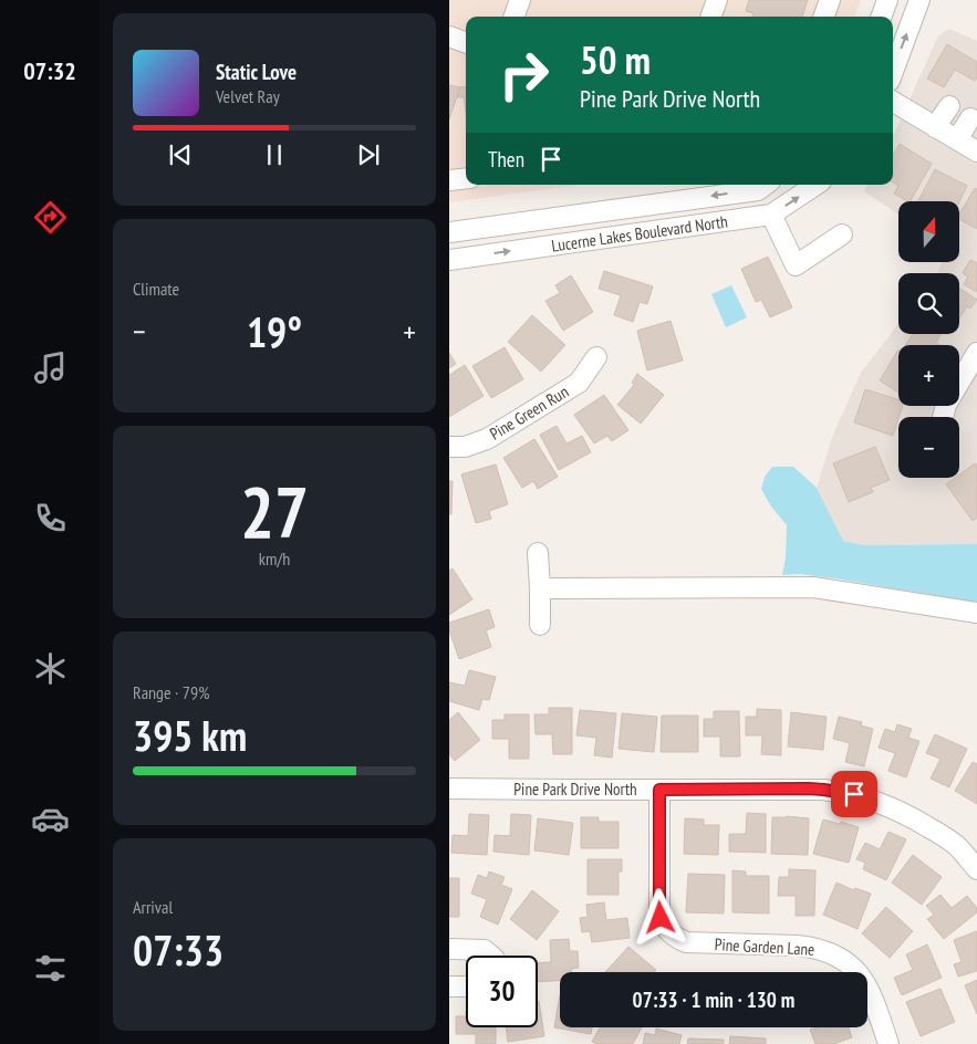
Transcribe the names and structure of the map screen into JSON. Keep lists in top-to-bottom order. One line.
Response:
{"streets":{"street":["Lucerne Lakes Boulevard North","Pine Green Run","Pine Park Drive North","Pine Garden Lane"]},"crossings":[["Pine Park Drive North","Pine Garden Lane"]],"north":"top","page":{"tabs":"07:32","turn":["50 m","Pine Park Drive North"],"song":["Static Love","Velvet Ray"],"then":"Then","map_buttons":["+","−"],"tile":["Climate",["27","km/h"],["Range · 79%","395 km"],["Arrival","07:33"]],"heat":["−","19°","+"],"limit":"30","trip":"07:33 · 1 min · 130 m"}}
